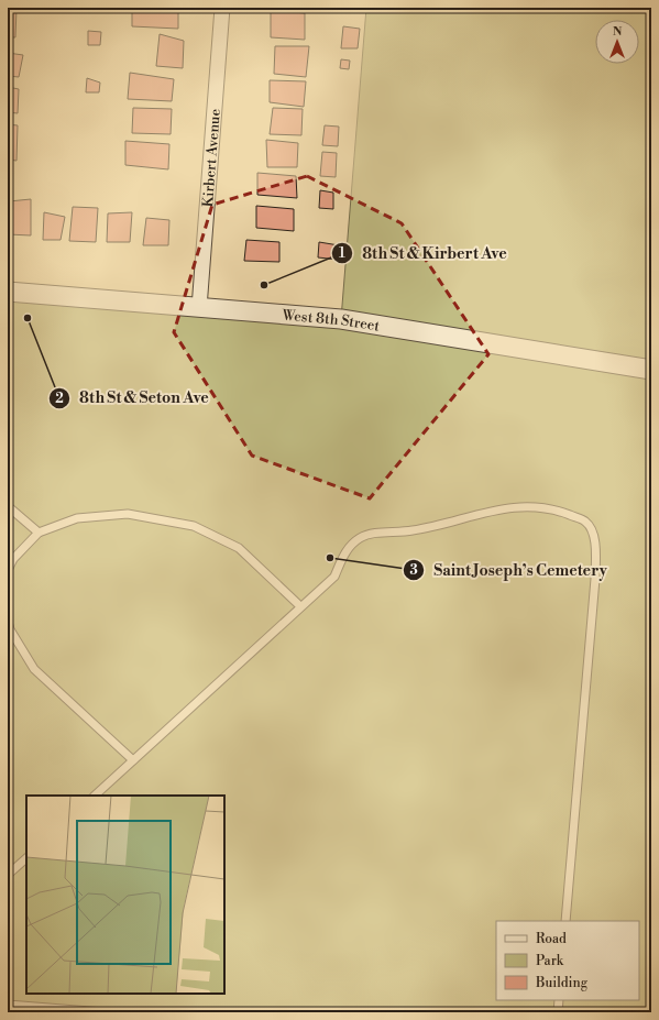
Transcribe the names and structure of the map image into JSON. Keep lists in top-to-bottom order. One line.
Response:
{"streets":{"street":["Kirbert Avenue","West 8th Street"]},"crossings":[["Kirbert Avenue","West 8th Street"]],"places":["8th St & Kirbert Ave","8th St & Seton Ave","Saint Joseph’s Cemetery"],"legend":["Road","Park","Building"],"north":"top"}
